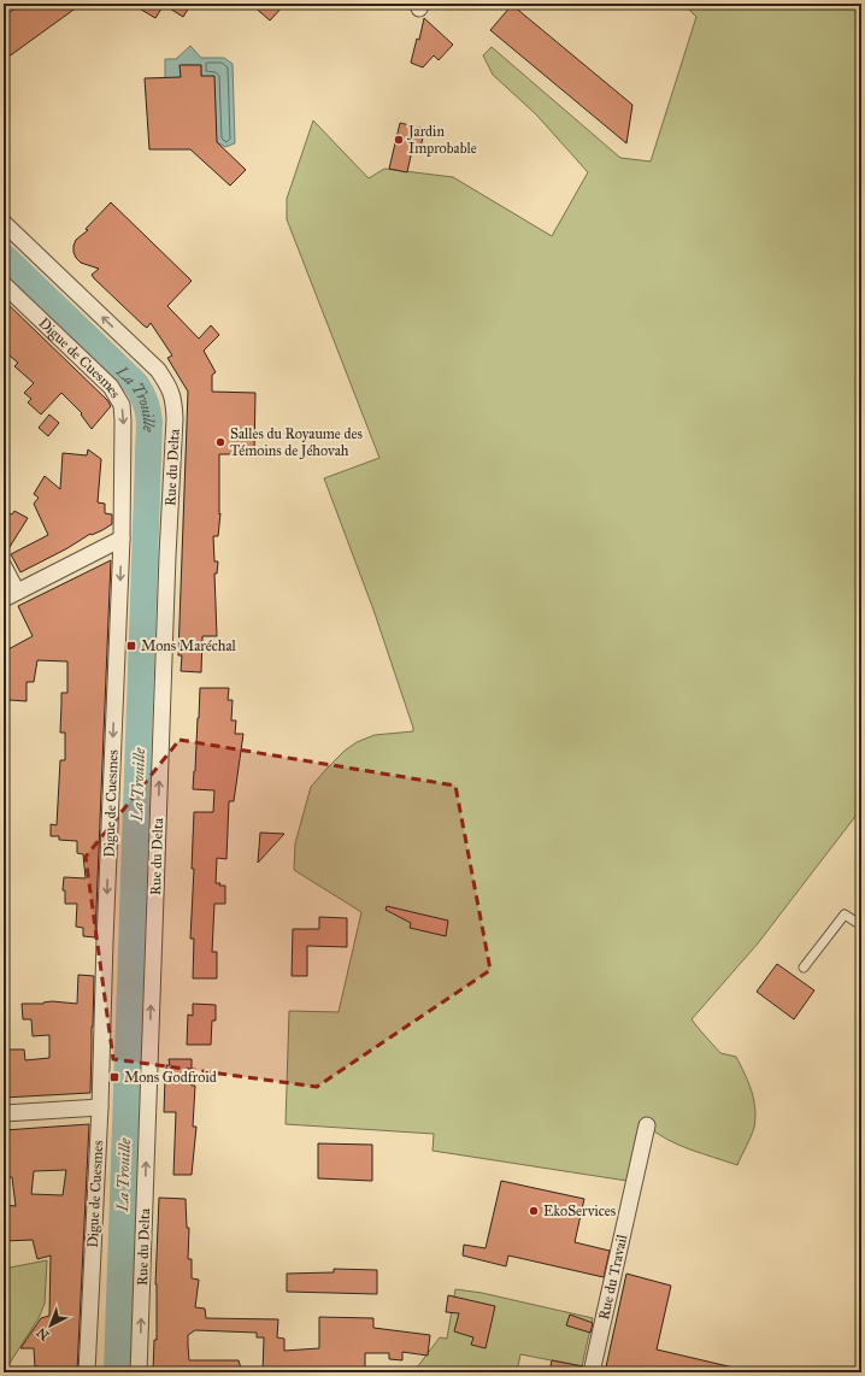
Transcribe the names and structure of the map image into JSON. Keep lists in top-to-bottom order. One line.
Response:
{"streets":{"street":["Digue de Cuesmes","Rue du Delta","Rue du Travail"]},"one_way":["Digue de Cuesmes","Rue du Delta"],"water":["La Trouille"],"places":{"other":["Jardin Improbable","Salles du Royaume des Témoins de Jéhovah","EkoServices"],"transit":["Mons Maréchal","Mons Godfroid"]},"north":"bottom left"}
